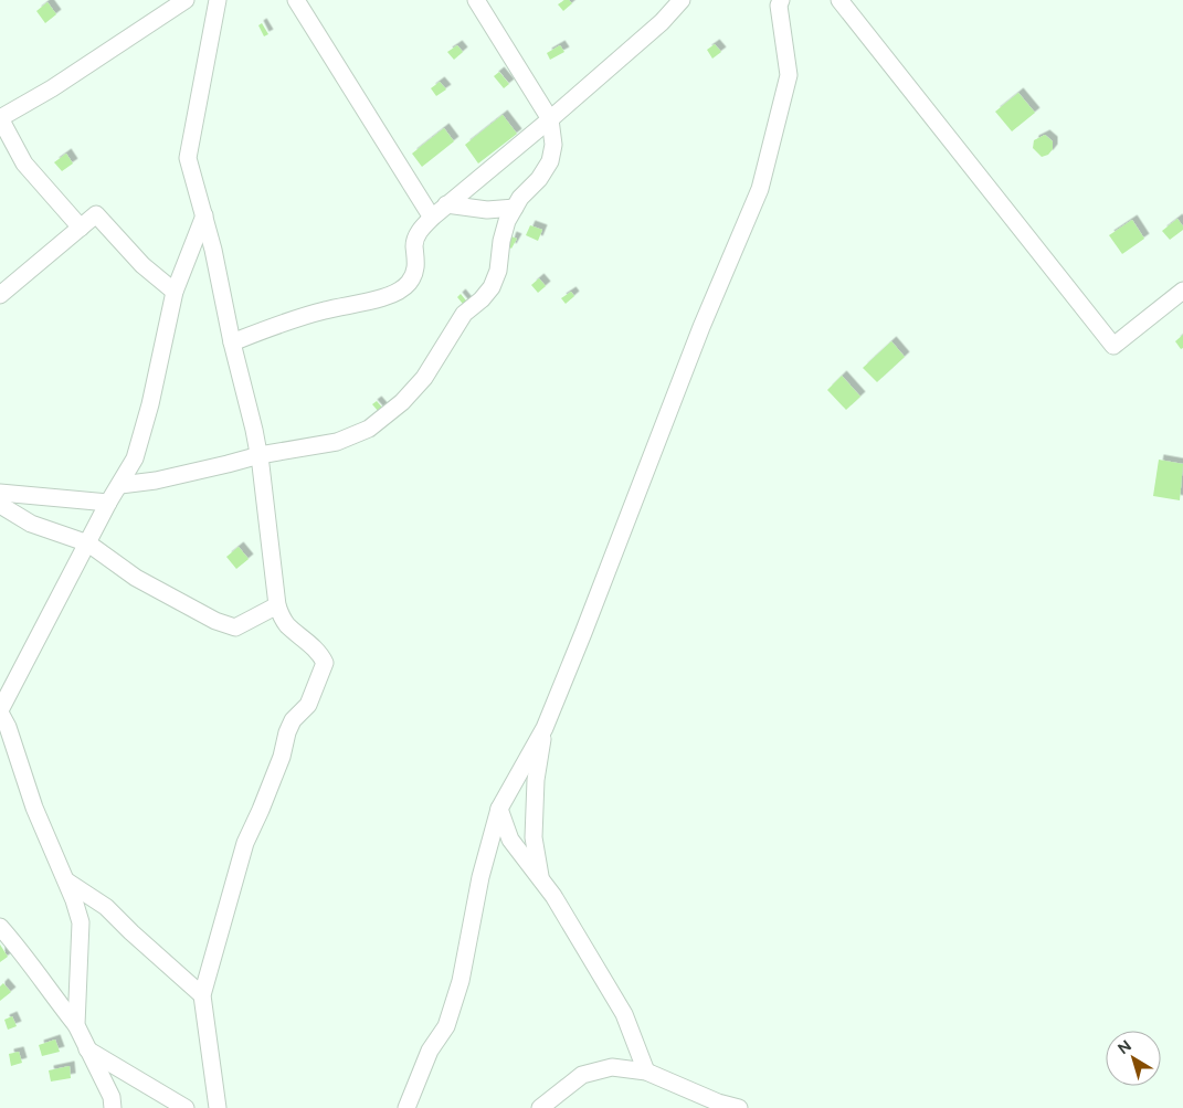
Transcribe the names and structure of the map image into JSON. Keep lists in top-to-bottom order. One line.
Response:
{"north":"top left"}
